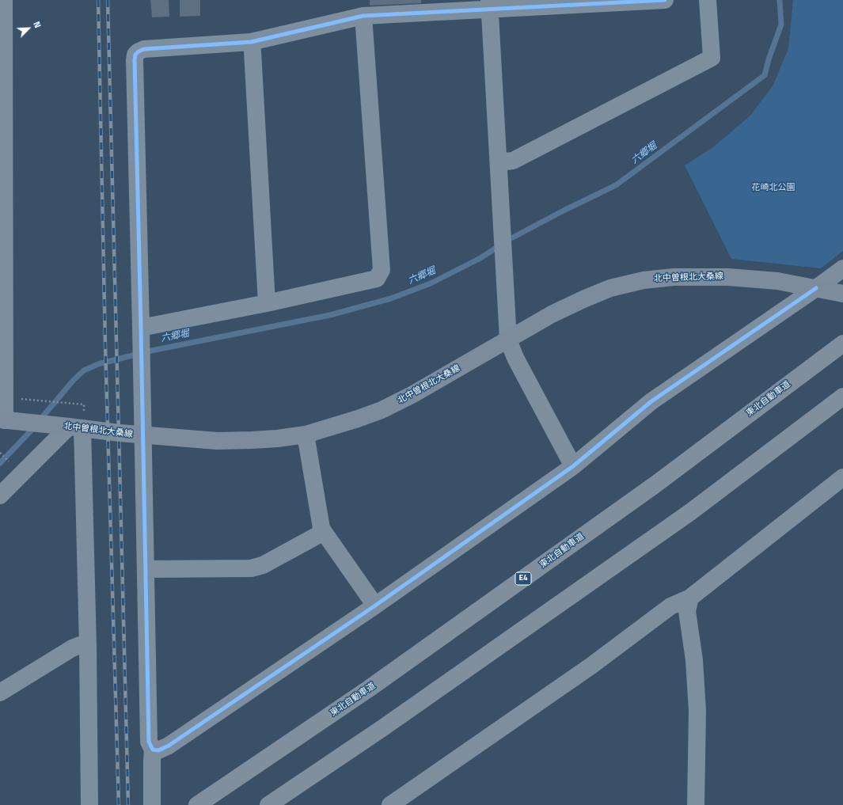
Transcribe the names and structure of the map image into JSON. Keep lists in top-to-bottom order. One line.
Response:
{"streets":{"highway":["東北自動車道","E4"],"main road":["北中曽根北大桑線"]},"water":["六郷堀"],"parks":["花崎北公園"],"north":"top right"}
